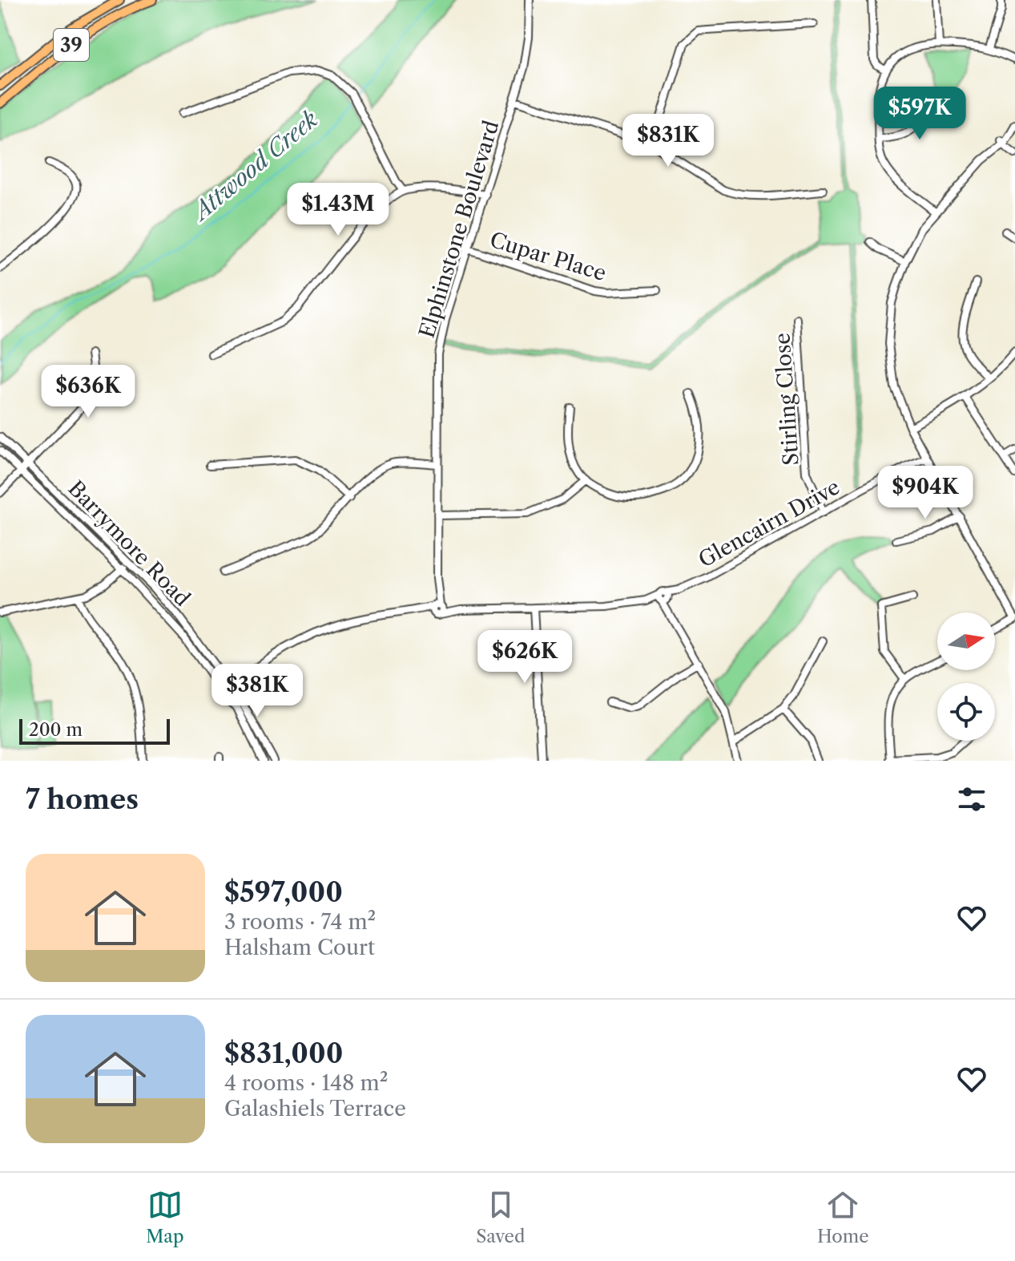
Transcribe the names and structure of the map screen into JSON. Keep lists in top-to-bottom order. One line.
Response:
{"streets":{"main road":["39"],"street":["Elphinstone Boulevard","Cupar Place","Stirling Close","Glencairn Drive","Barrymore Road"]},"crossings":[["Elphinstone Boulevard","Cupar Place"],["Elphinstone Boulevard","Glencairn Drive"],["Stirling Close","Glencairn Drive"],["Glencairn Drive","Barrymore Road"]],"water":["Attwood Creek"],"scale_bar":"200 m","north":"right","page":{"price":["$597K","$831K","$1.43M","$636K","$904K","$626K","$381K"],"scale":"200 m","heading":"7 homes","list":[{"name":"$597,000","note":"3 rooms · 74 m² · Halsham Court"},{"name":"$831,000","note":"4 rooms · 148 m² · Galashiels Terrace"}],"tabs":["Map","Saved","Home"]}}
